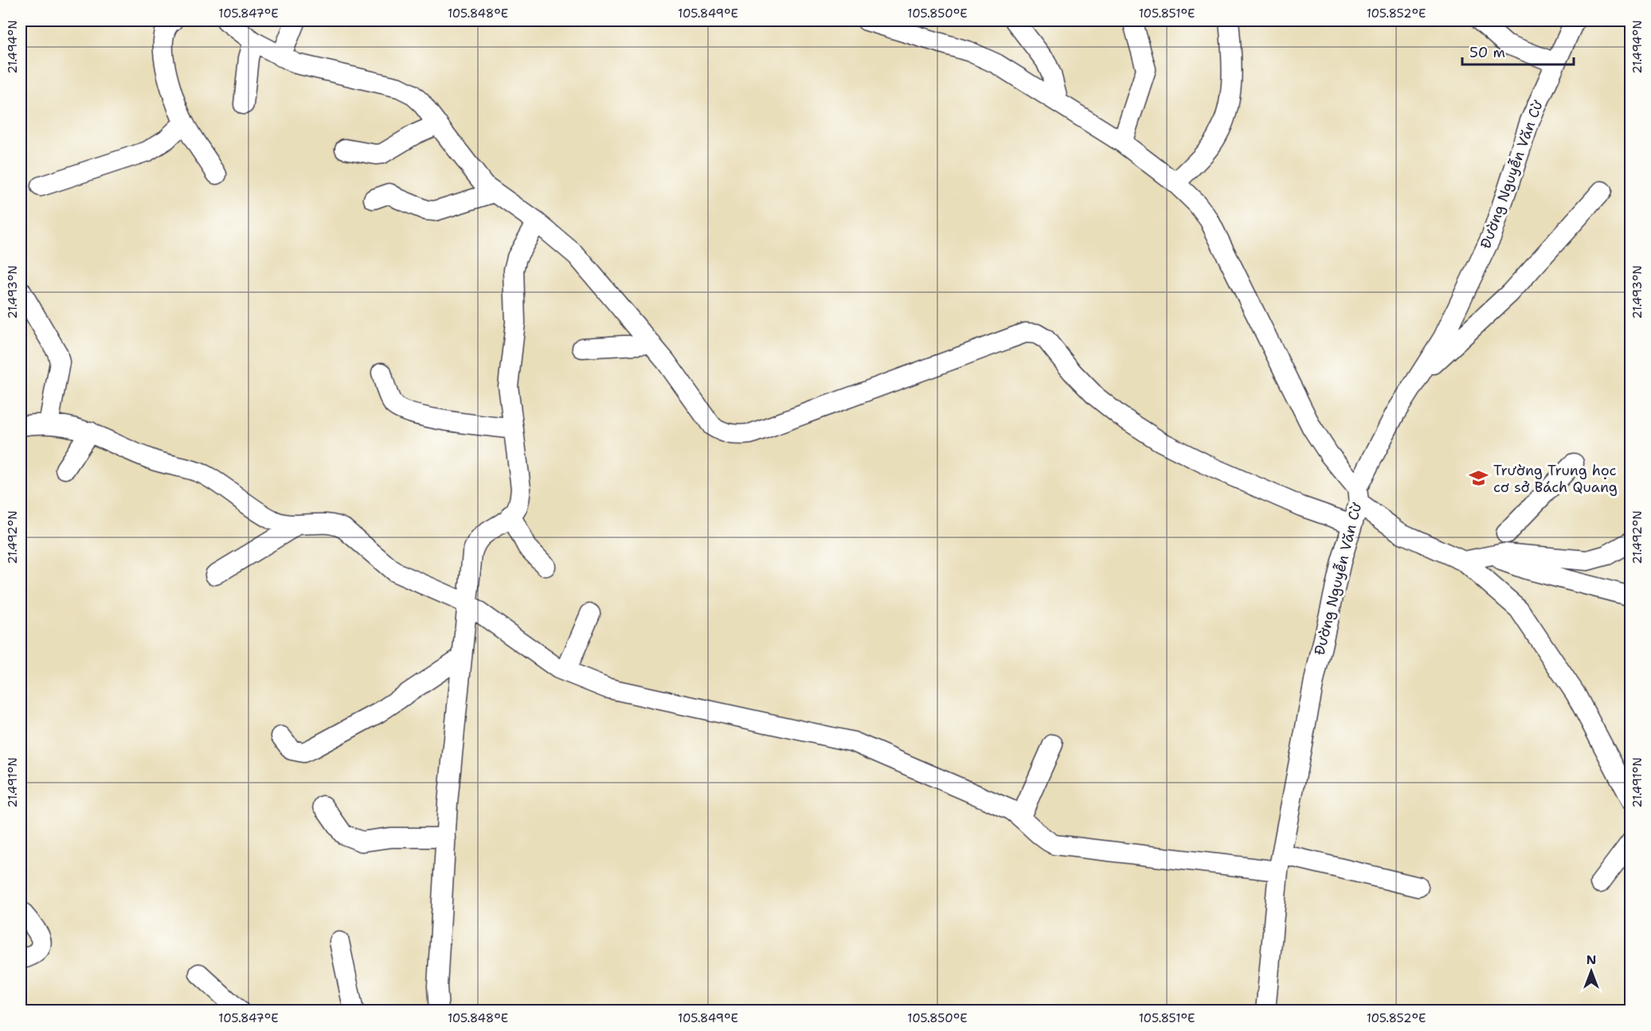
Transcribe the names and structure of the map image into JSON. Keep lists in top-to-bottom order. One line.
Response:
{"streets":{"street":["Đường Nguyễn Văn Cừ"]},"places":{"school or university":["Trường Trung học cơ sở Bách Quang"]},"scale_bar":"50 m","north":"top","coordinates":["105.847°E","105.848°E","105.849°E","105.850°E","105.851°E","105.852°E","21.494°N","21.493°N","21.492°N","21.491°N"]}
